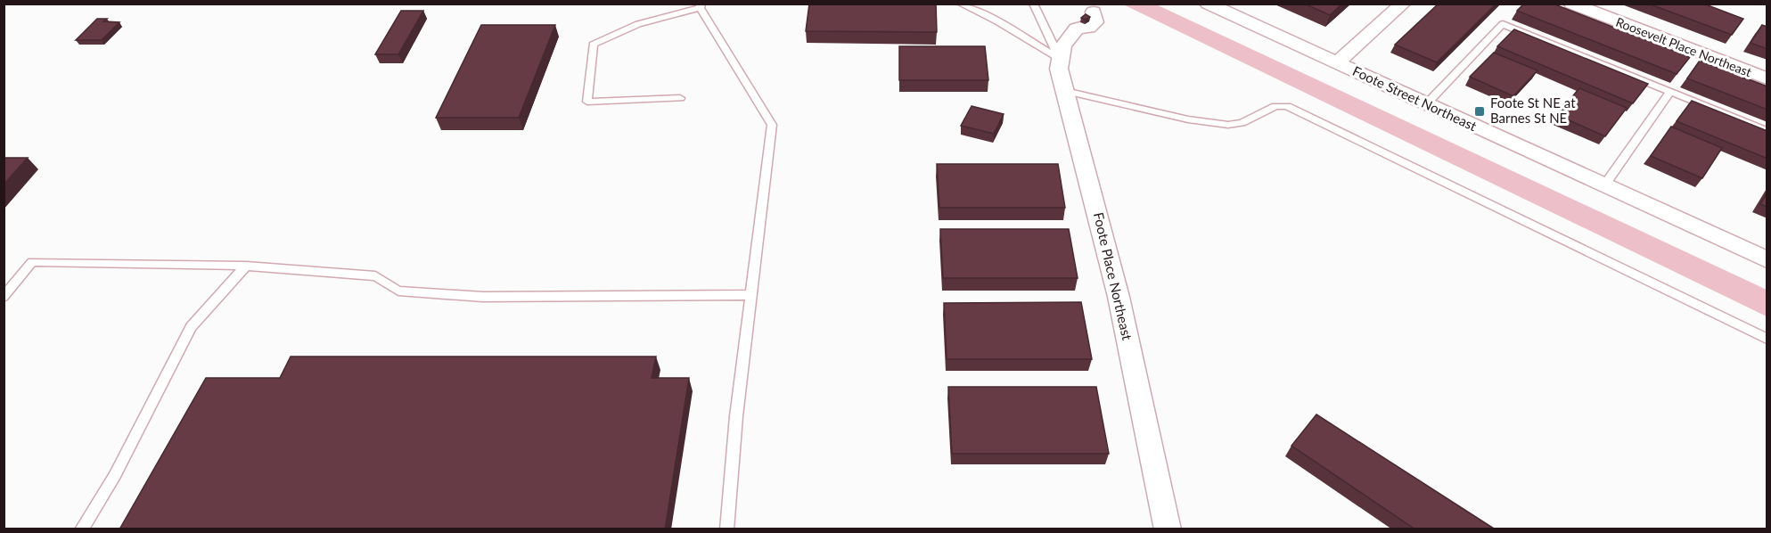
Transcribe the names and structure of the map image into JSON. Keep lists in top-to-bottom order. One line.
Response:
{"streets":{"street":["Roosevelt Place Northeast","Foote Street Northeast","Foote Place Northeast"]},"places":{"transit":["Foote St NE at Barnes St NE"]}}
